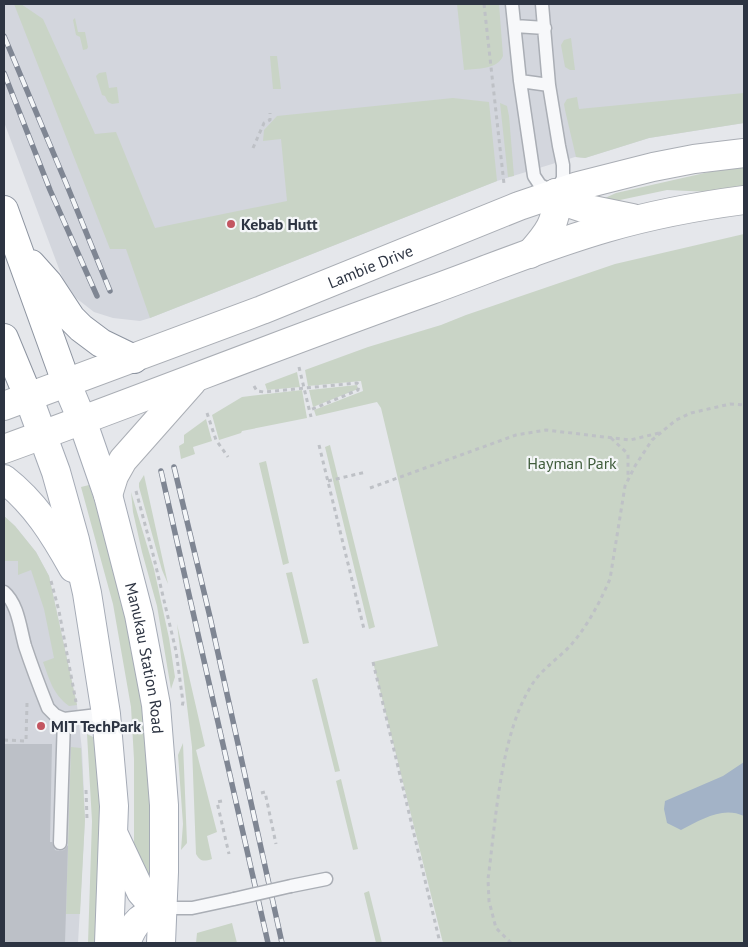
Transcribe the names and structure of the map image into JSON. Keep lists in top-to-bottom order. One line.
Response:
{"streets":{"main road":["Lambie Drive","Manukau Station Road"]},"crossings":[["Lambie Drive","Manukau Station Road"]],"parks":["Hayman Park"],"places":["Kebab Hutt","MIT TechPark"]}
